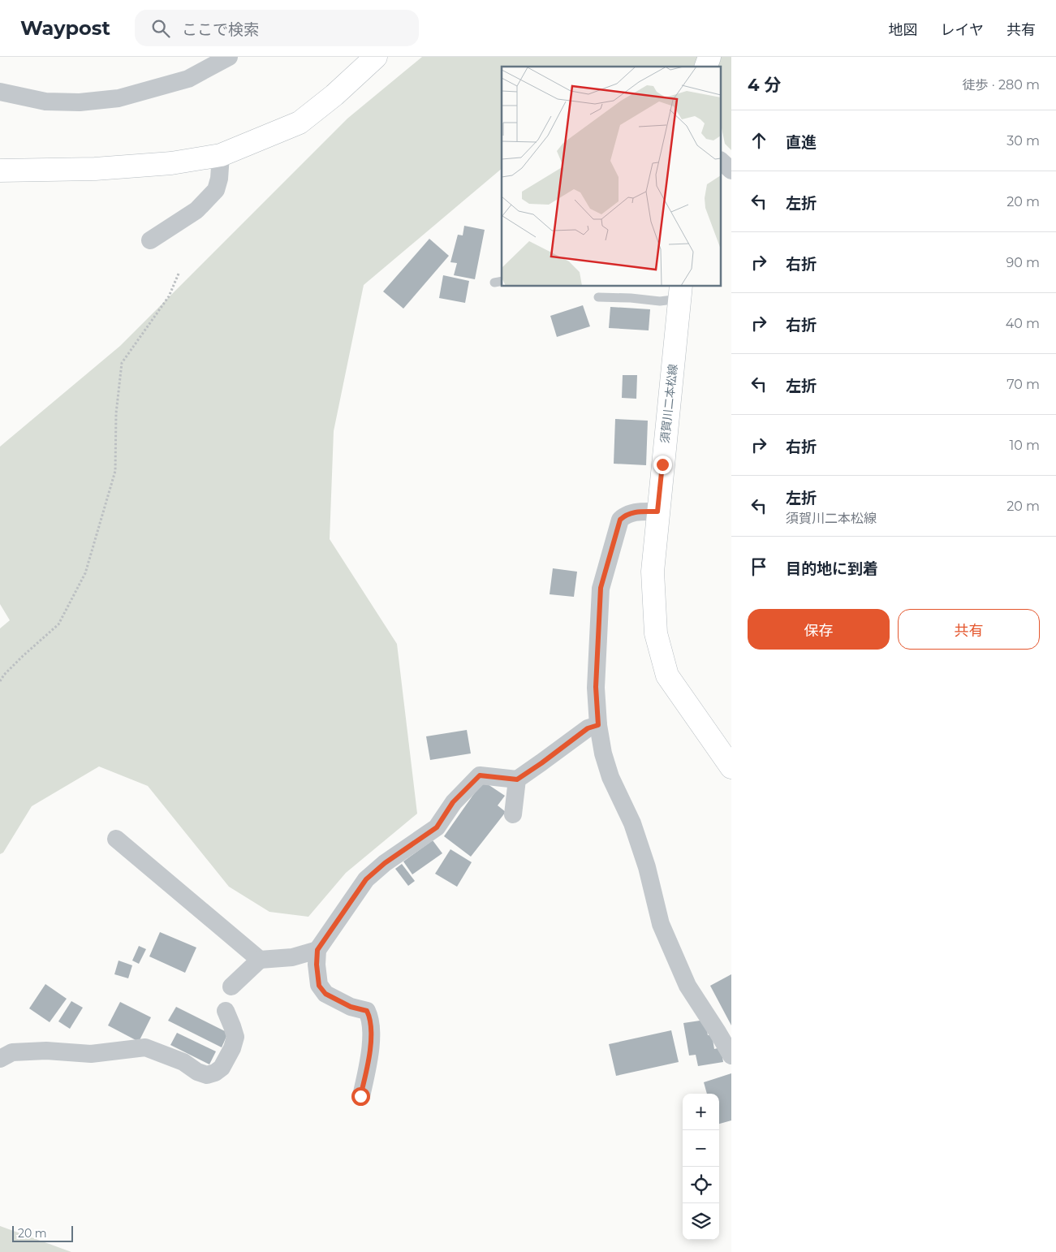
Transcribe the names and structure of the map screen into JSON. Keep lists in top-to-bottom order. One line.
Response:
{"streets":{"main road":["須賀川二本松線"]},"scale_bar":"20 m","page":{"header":"Waypost","search":"ここで検索","nav":["地図","レイヤ","共有"],"heading":["4 分","徒歩 · 280 m"],"list":[["直進","30 m"],["左折","20 m"],["右折","90 m"],["右折","40 m"],["左折","70 m"],["右折","10 m"],["左折","須賀川二本松線","20 m"],"目的地に到着"],"buttons":["保存","共有"],"map_buttons":["+","−"],"scale":"20 m"}}
